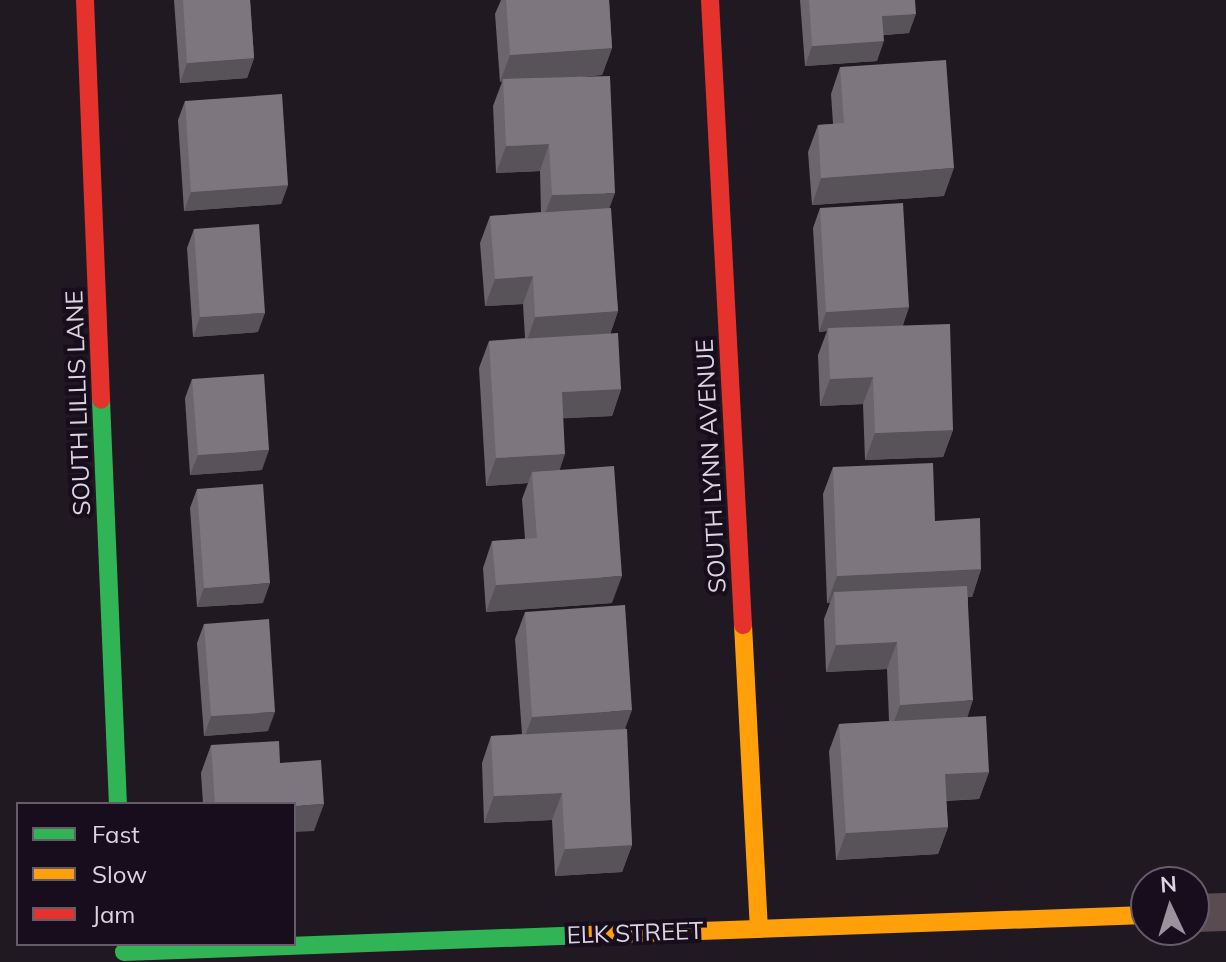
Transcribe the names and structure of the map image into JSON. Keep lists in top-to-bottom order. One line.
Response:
{"streets":{"street":["SOUTH LILLIS LANE","SOUTH LYNN AVENUE","ELK STREET"]},"crossings":[["SOUTH LYNN AVENUE","ELK STREET"]],"legend":["Fast","Slow","Jam"],"north":"top"}
